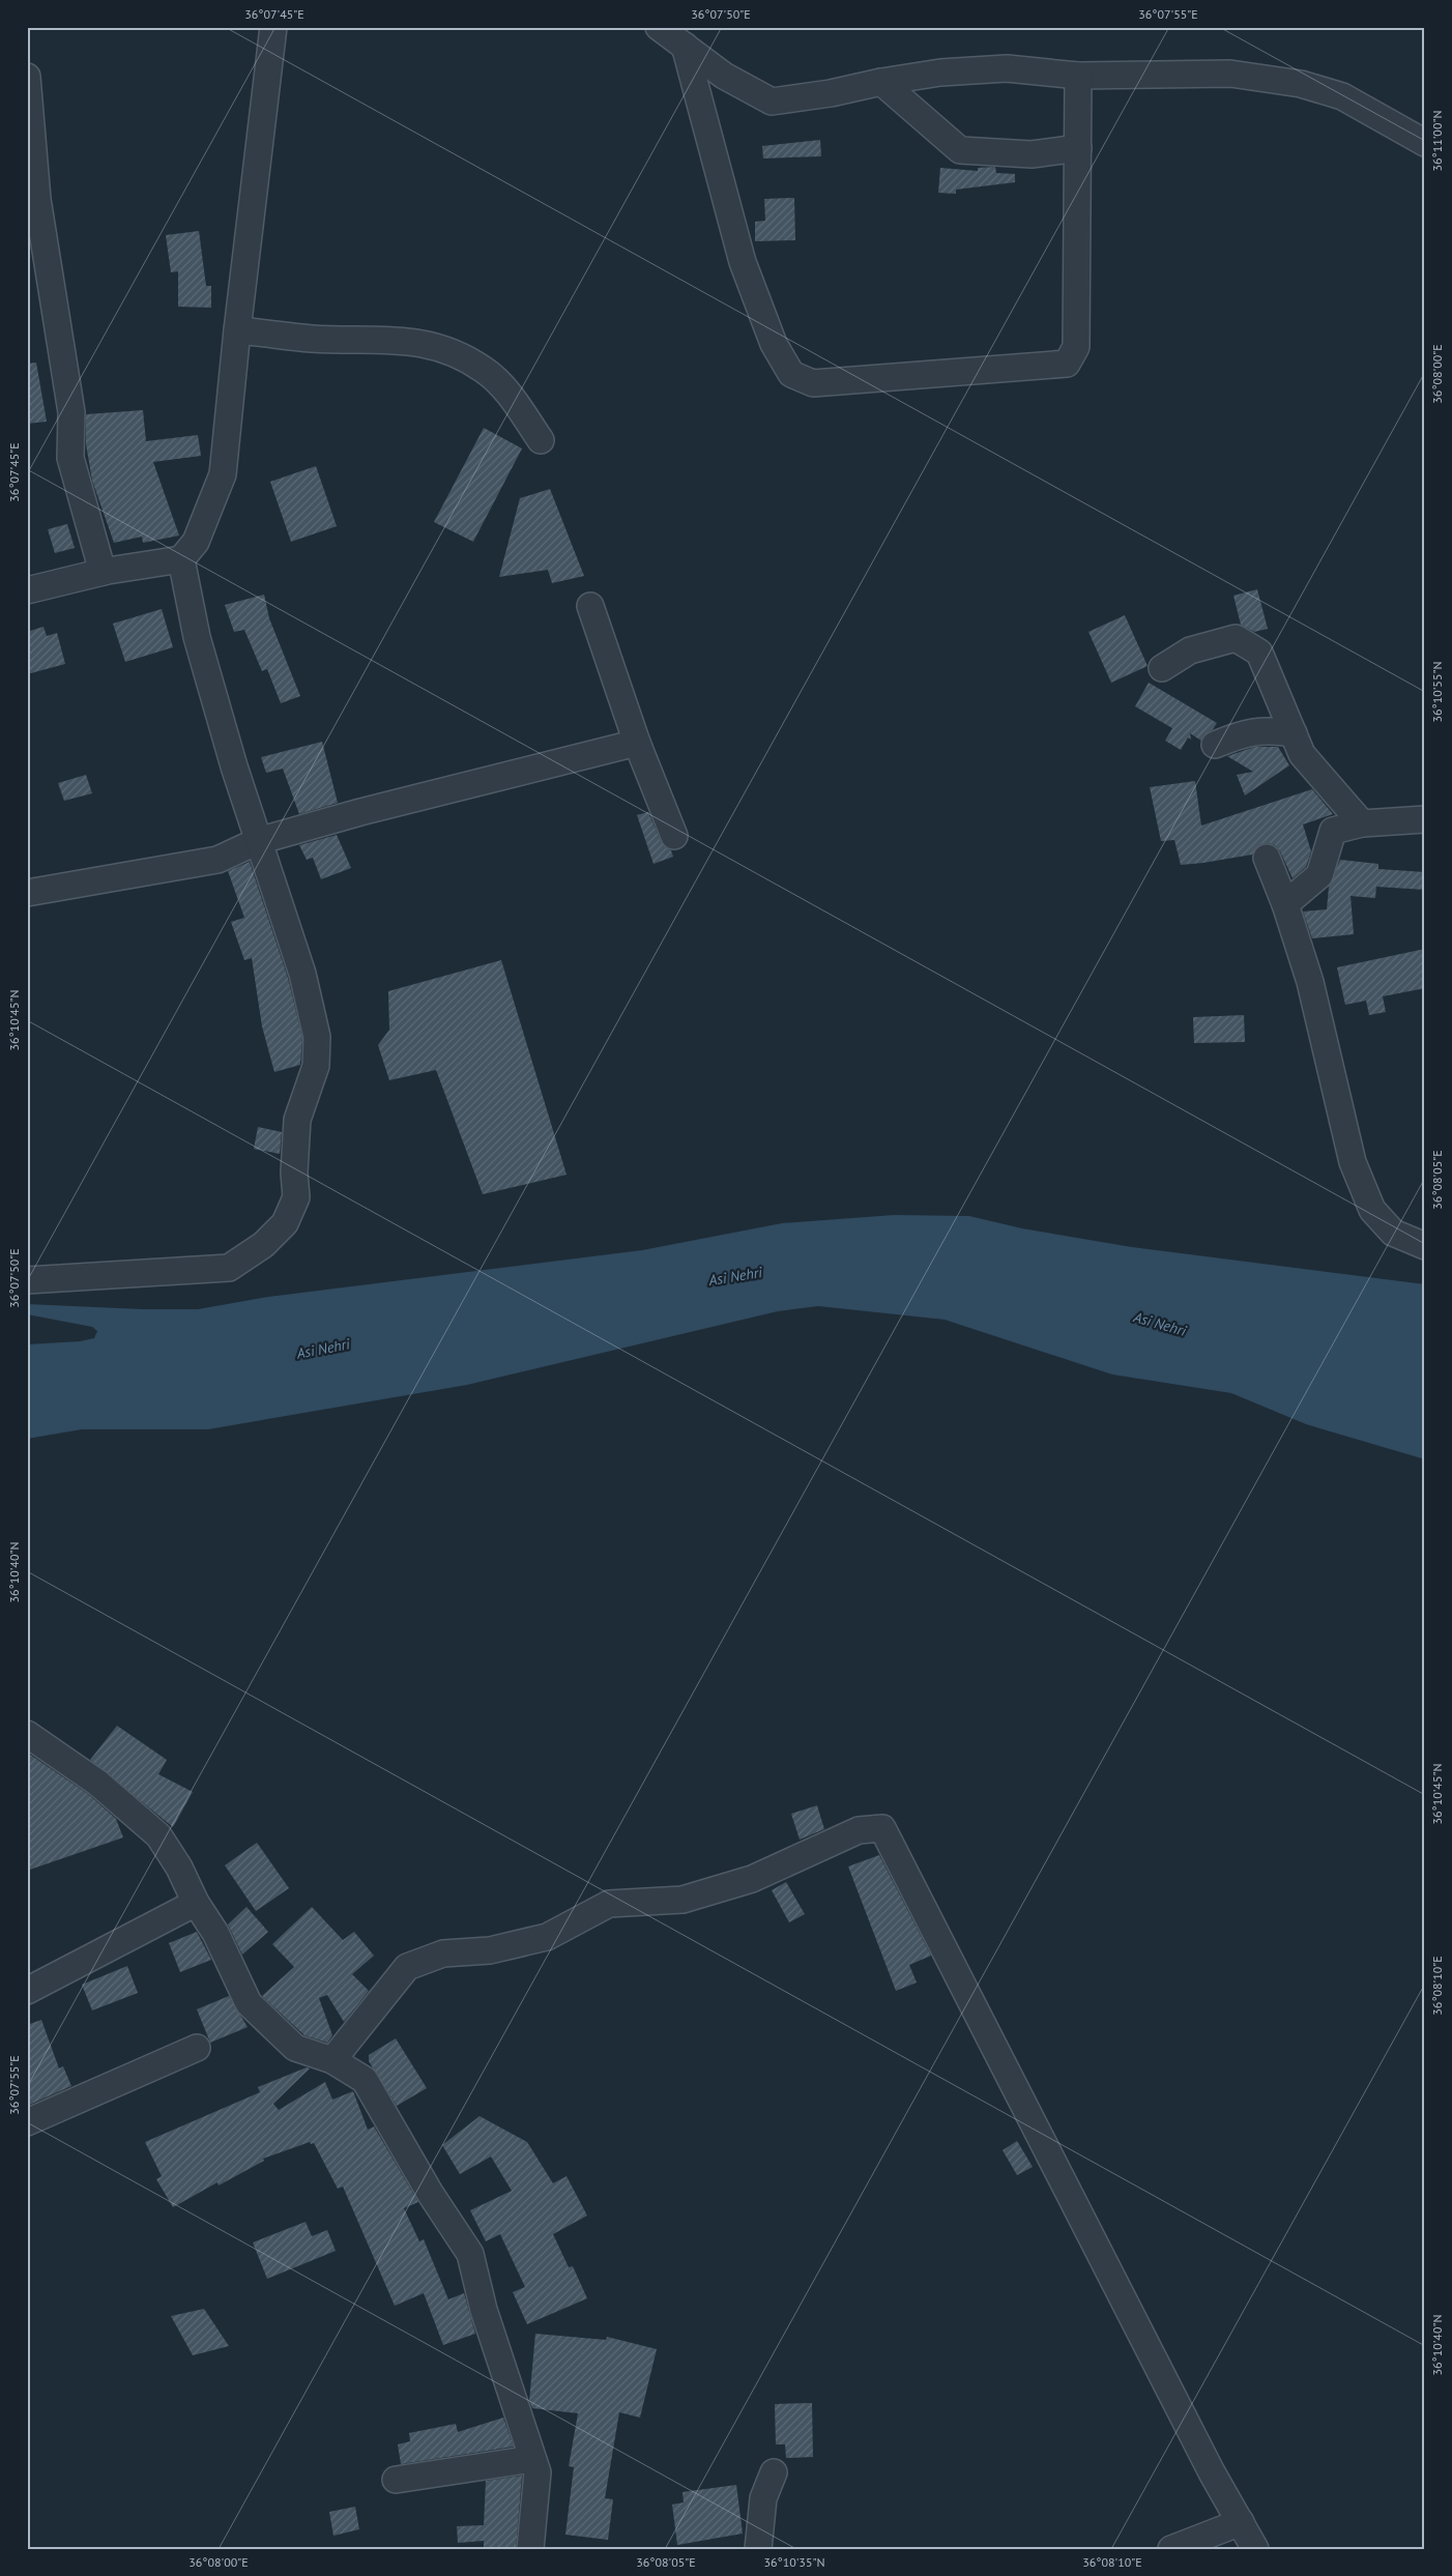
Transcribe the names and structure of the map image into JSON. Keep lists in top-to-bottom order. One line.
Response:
{"water":["Asi Nehri"],"coordinates":["36°07'45\"E","36°07'50\"E","36°07'55\"E","36°11'00\"N","36°08'00\"E","36°10'55\"N","36°10'45\"N","36°08'05\"E","36°10'40\"N","36°08'10\"E","36°10'35\"N"]}
